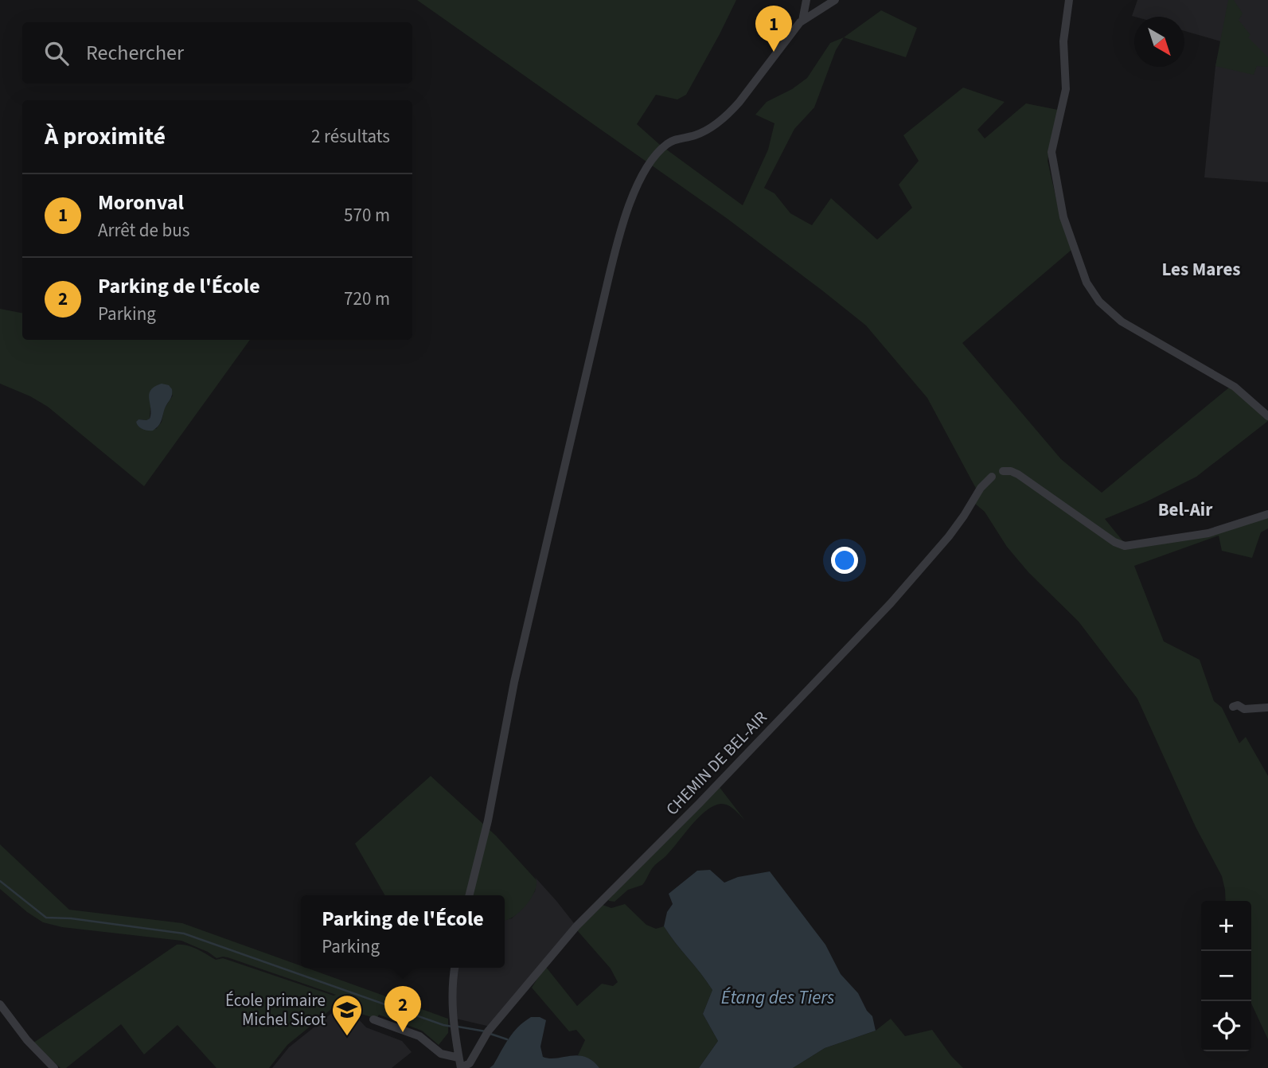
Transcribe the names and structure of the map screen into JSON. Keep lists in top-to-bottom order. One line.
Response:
{"streets":{"street":["CHEMIN DE BEL-AIR"]},"districts":["Les Mares","Bel-Air"],"water":["Étang des Tiers"],"places":{"school or university":["École primaire Michel Sicot"]},"north":"bottom right","page":{"pins":["1","2"],"search":"Rechercher","heading":["À proximité","2 résultats"],"list":[{"mark":"1","name":"Moronval","note":"Arrêt de bus","value":"570 m"},{"mark":"2","name":"Parking de l'École","note":"Parking","value":"720 m"}],"popup":["Parking de l'École","Parking"],"map_buttons":["+","−"]}}
